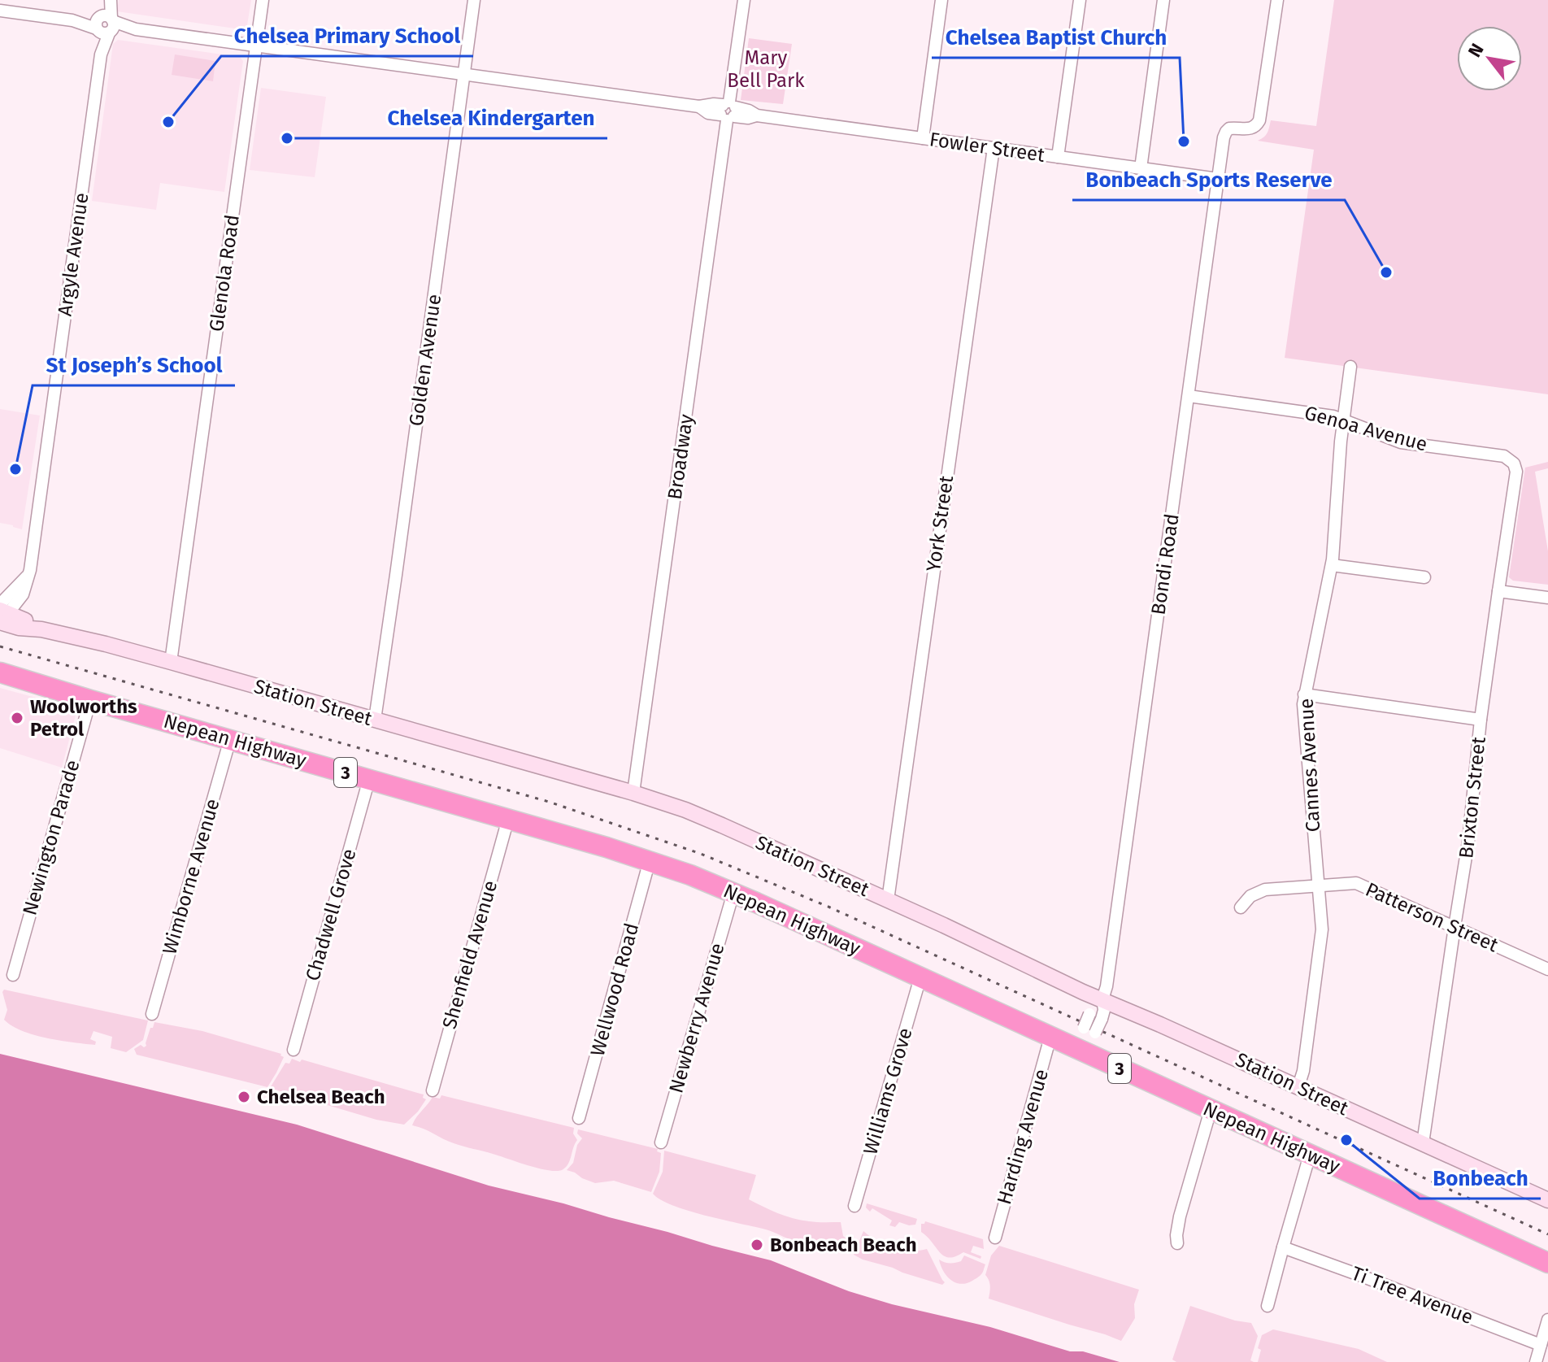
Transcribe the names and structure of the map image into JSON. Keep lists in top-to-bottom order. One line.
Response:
{"streets":{"highway":["Nepean Highway","3"],"street":["Fowler Street","Argyle Avenue","Glenola Road","Golden Avenue","Genoa Avenue","Broadway","York Street","Bondi Road","Station Street","Cannes Avenue","Brixton Street","Newington Parade","Wimborne Avenue","Chadwell Grove","Patterson Street","Shenfield Avenue","Wellwood Road","Newberry Avenue","Williams Grove","Harding Avenue","Ti Tree Avenue"]},"crossings":[["Fowler Street","Argyle Avenue"],["Fowler Street","Glenola Road"],["Fowler Street","Golden Avenue"],["Fowler Street","Broadway"],["Fowler Street","York Street"],["Fowler Street","Bondi Road"],["Argyle Avenue","Station Street"],["Glenola Road","Station Street"],["Golden Avenue","Station Street"],["Genoa Avenue","Bondi Road"],["Genoa Avenue","Cannes Avenue"],["Genoa Avenue","Brixton Street"],["Broadway","Station Street"],["York Street","Station Street"],["Bondi Road","Station Street"],["Bondi Road","Nepean Highway"],["Station Street","Cannes Avenue"],["Station Street","Brixton Street"],["Nepean Highway","Newington Parade"],["Nepean Highway","Wimborne Avenue"],["Nepean Highway","Chadwell Grove"],["Nepean Highway","Shenfield Avenue"],["Nepean Highway","Wellwood Road"],["Nepean Highway","Newberry Avenue"],["Nepean Highway","Williams Grove"],["Nepean Highway","Harding Avenue"],["Cannes Avenue","Patterson Street"],["Brixton Street","Patterson Street"]],"parks":["Mary Bell Park"],"places":["Chelsea Primary School","Chelsea Kindergarten","Chelsea Baptist Church","Bonbeach Sports Reserve","St Joseph’s School","Woolworths Petrol","Chelsea Beach","Bonbeach","Bonbeach Beach"],"north":"top left"}
